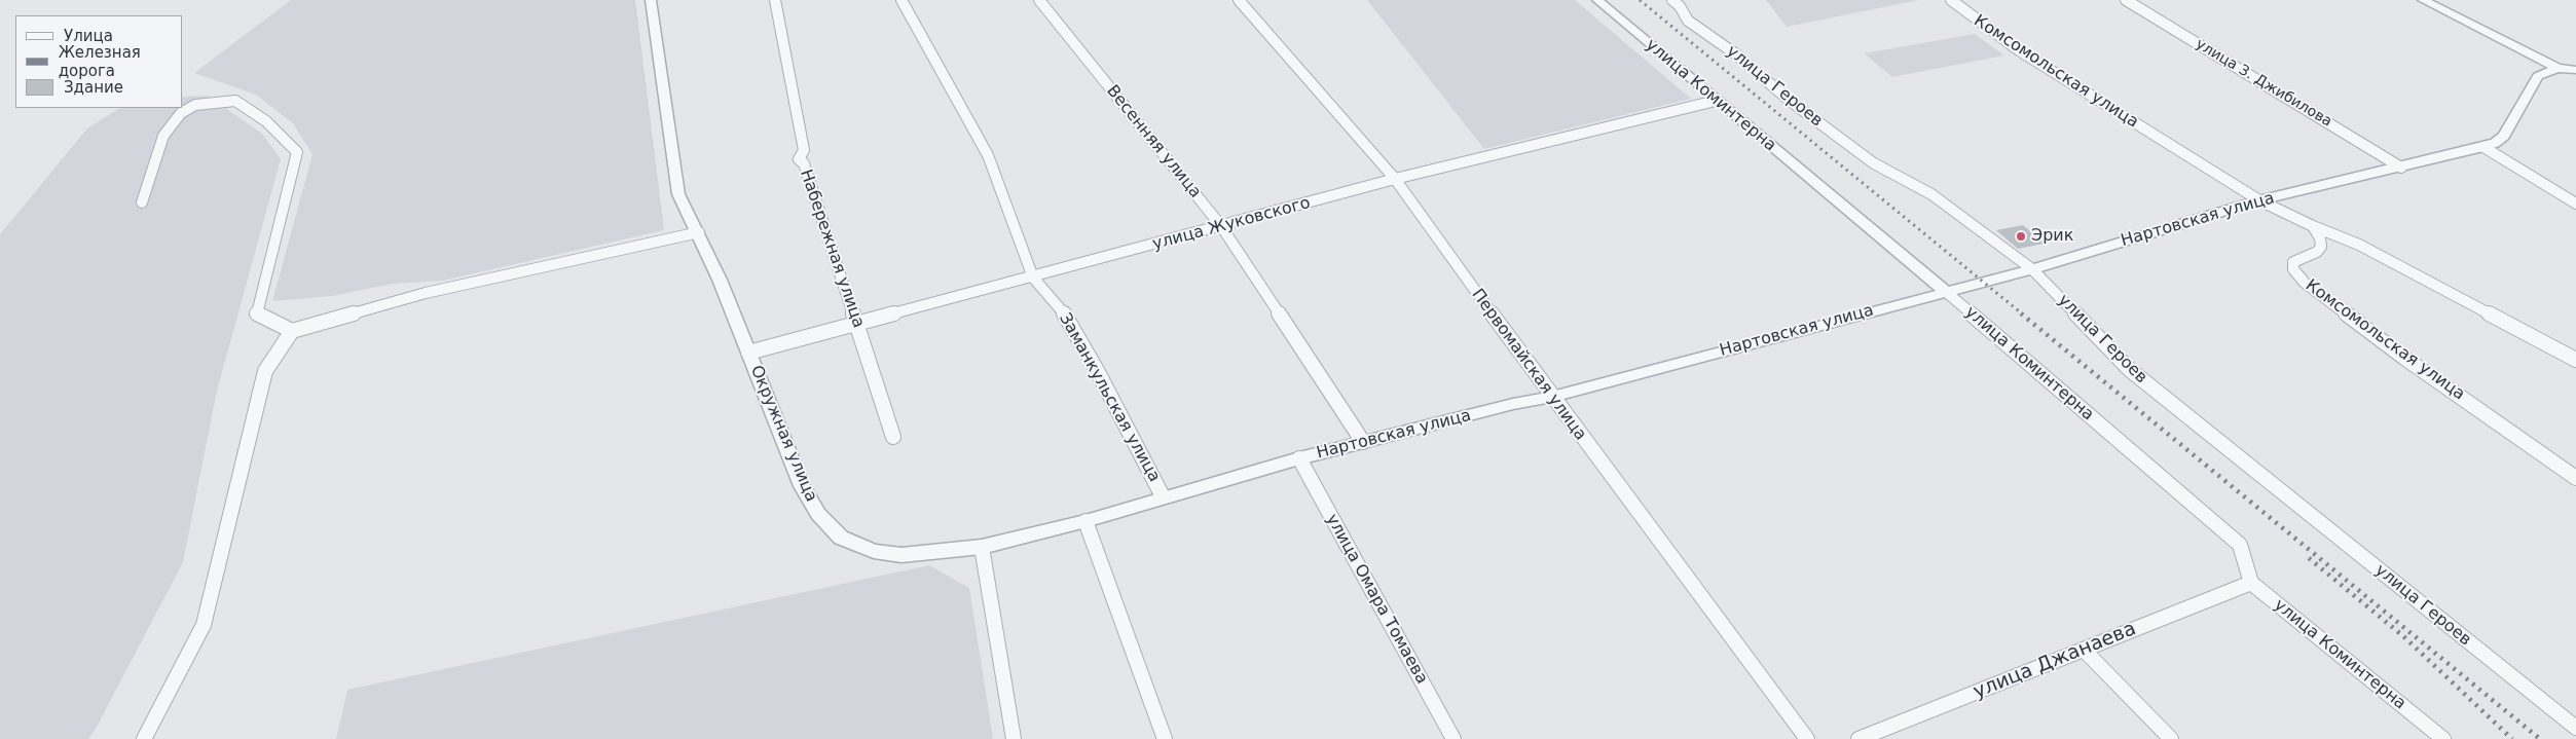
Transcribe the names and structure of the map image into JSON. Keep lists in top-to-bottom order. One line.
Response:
{"streets":{"street":["Комсомольская улица","улица З. Джибилова","улица Героев","улица Коминтерна","Весенняя улица","Нартовская улица","улица Жуковского","Набережная улица","Первомайская улица","Заманкульская улица","Окружная улица","улица Омара Томаева","улица Джанаева"]},"crossings":[["Комсомольская улица","Нартовская улица"],["улица З. Джибилова","Нартовская улица"],["улица Героев","Нартовская улица"],["улица Коминтерна","Нартовская улица"],["улица Коминтерна","улица Жуковского"],["улица Коминтерна","улица Джанаева"],["Весенняя улица","Нартовская улица"],["Весенняя улица","улица Жуковского"],["Нартовская улица","Первомайская улица"],["Нартовская улица","Заманкульская улица"],["Нартовская улица","Окружная улица"],["Нартовская улица","улица Омара Томаева"],["улица Жуковского","Набережная улица"],["улица Жуковского","Первомайская улица"],["улица Жуковского","Заманкульская улица"],["улица Жуковского","Окружная улица"]],"places":["Эрик"],"legend":["Улица","Железная дорога","Здание"]}
